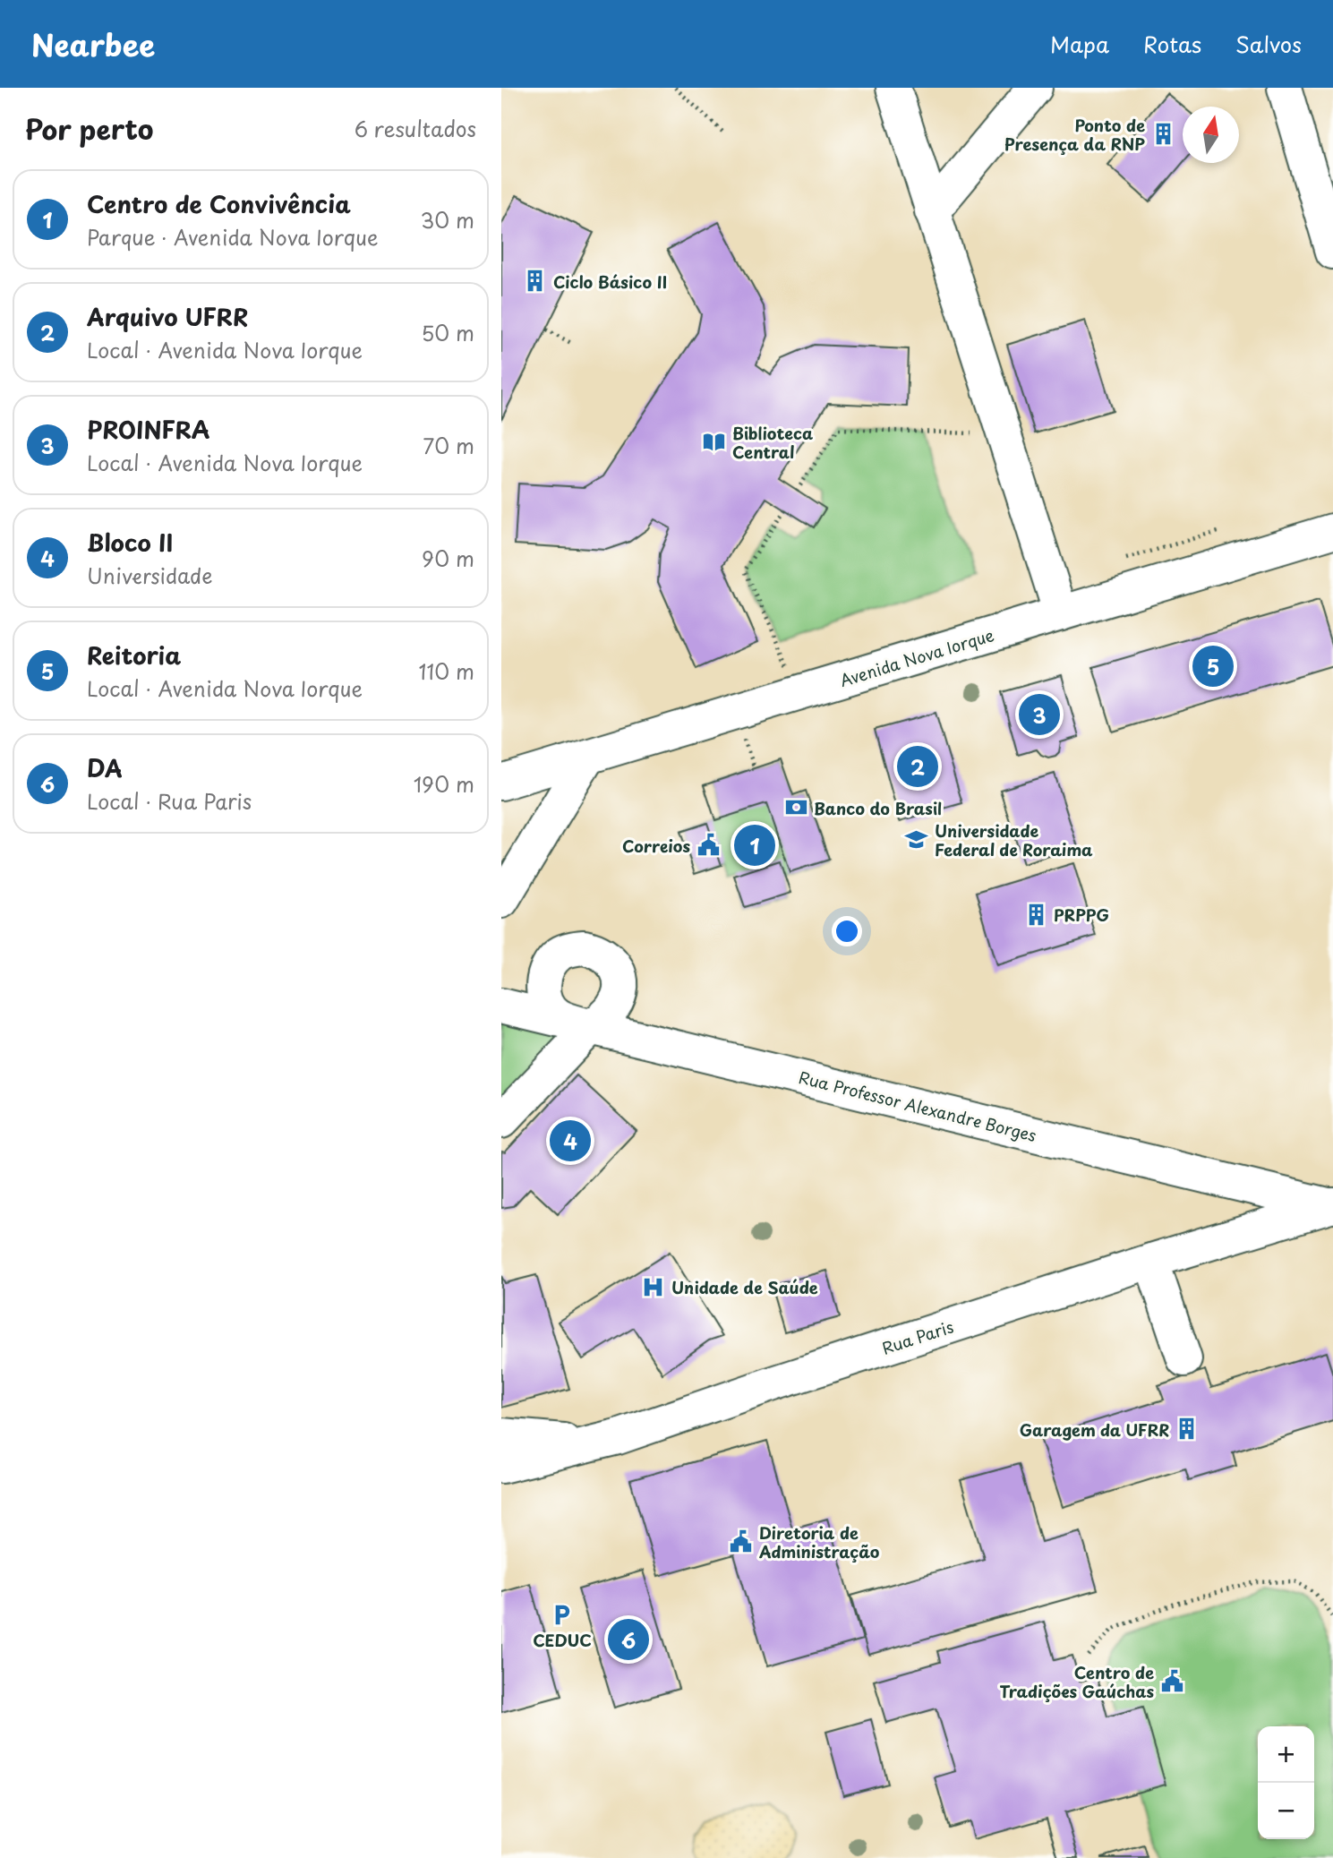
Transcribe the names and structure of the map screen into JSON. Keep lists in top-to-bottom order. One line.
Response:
{"streets":{"street":["Avenida Nova Iorque","Rua Professor Alexandre Borges","Rua Paris"]},"crossings":[["Rua Professor Alexandre Borges","Rua Paris"]],"places":{"building":["Ponto de Presença da RNP","Ciclo Básico II","PRPPG","Garagem da UFRR"],"library":["Biblioteca Central"],"bank":["Banco do Brasil"],"school or university":["Universidade Federal de Roraima"],"public building":["Correios","Diretoria de Administração","Centro de Tradições Gaúchas"],"hospital":["Unidade de Saúde"],"parking":["CEDUC"]},"north":"top","page":{"header":"Nearbee","nav":["Mapa","Rotas","Salvos"],"heading":["Por perto","6 resultados"],"list":[{"mark":"1","name":"Centro de Convivência","note":"Parque · Avenida Nova Iorque","value":"30 m"},{"mark":"2","name":"Arquivo UFRR","note":"Local · Avenida Nova Iorque","value":"50 m"},{"mark":"3","name":"PROINFRA","note":"Local · Avenida Nova Iorque","value":"70 m"},{"mark":"4","name":"Bloco II","note":"Universidade","value":"90 m"},{"mark":"5","name":"Reitoria","note":"Local · Avenida Nova Iorque","value":"110 m"},{"mark":"6","name":"DA","note":"Local · Rua Paris","value":"190 m"}],"pins":["5","3","2","1","4","6"],"map_buttons":["+","−"]}}
